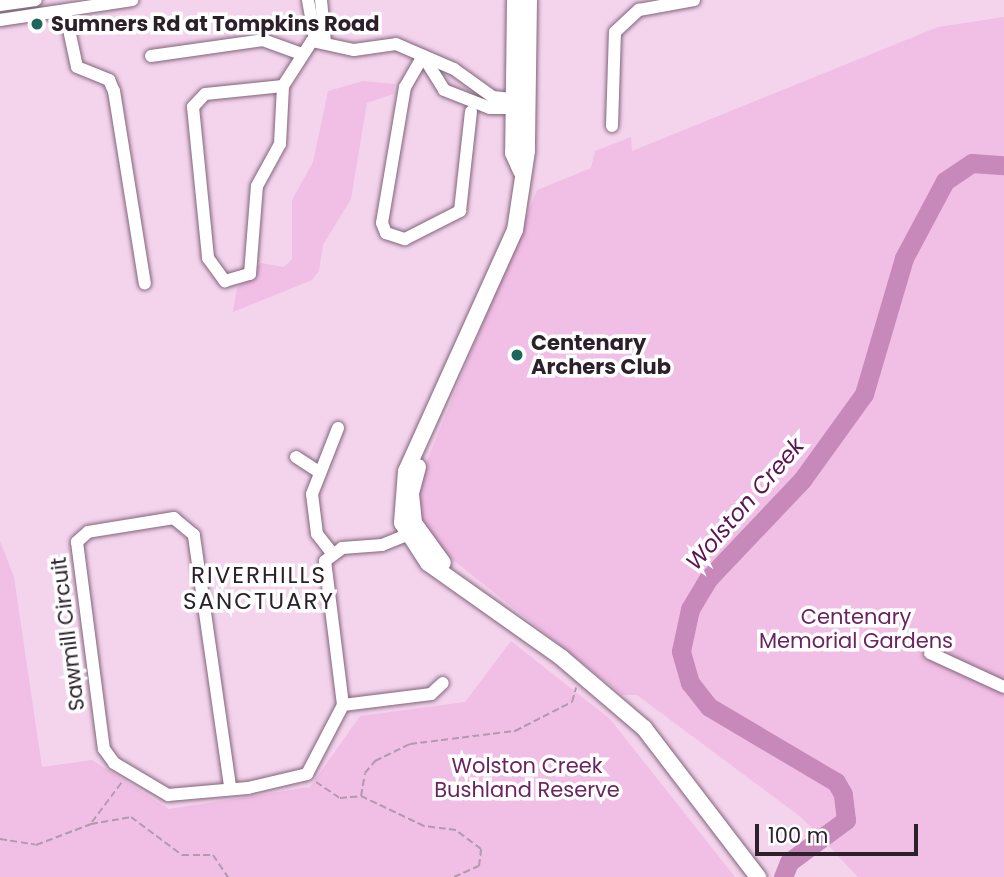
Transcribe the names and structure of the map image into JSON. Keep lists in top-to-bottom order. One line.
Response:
{"streets":{"street":["Sawmill Circuit"]},"districts":["RIVERHILLS SANCTUARY"],"water":["Wolston Creek"],"parks":["Centenary Memorial Gardens","Wolston Creek Bushland Reserve"],"places":["Sumners Rd at Tompkins Road","Centenary Archers Club"],"scale_bar":"100 m"}
